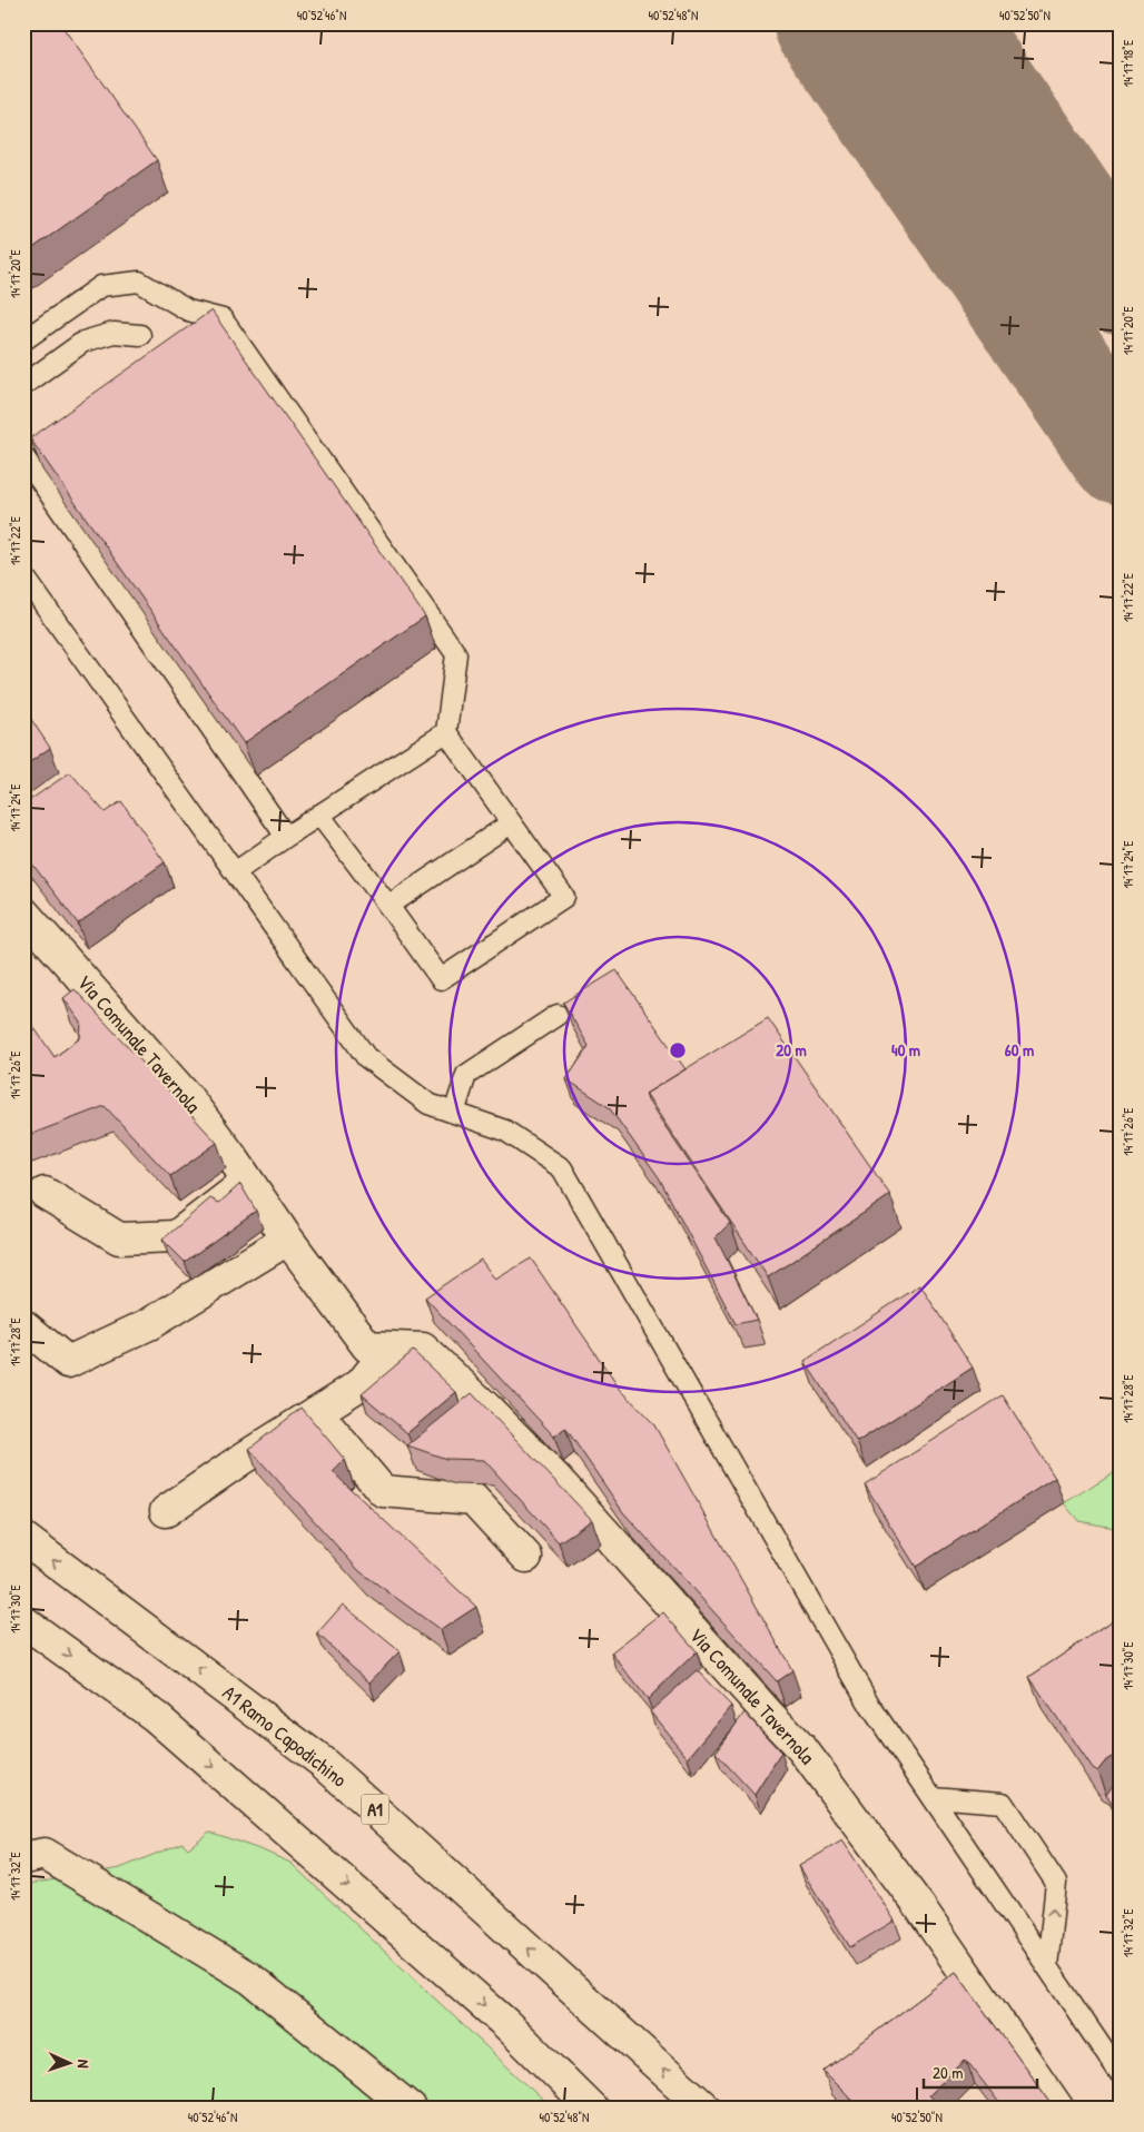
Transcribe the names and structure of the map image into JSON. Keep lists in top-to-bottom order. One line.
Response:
{"streets":{"main road":["Via Comunale Tavernola","A1 Ramo Capodichino","A1"]},"scale_bar":"20 m","north":"right","coordinates":["40°52'46\"N","40°52'48\"N","40°52'50\"N","14°17'18\"E","14°17'20\"E","14°17'22\"E","14°17'24\"E","14°17'26\"E","14°17'28\"E","14°17'30\"E","14°17'32\"E"],"rings":["20 m","40 m","60 m"]}
